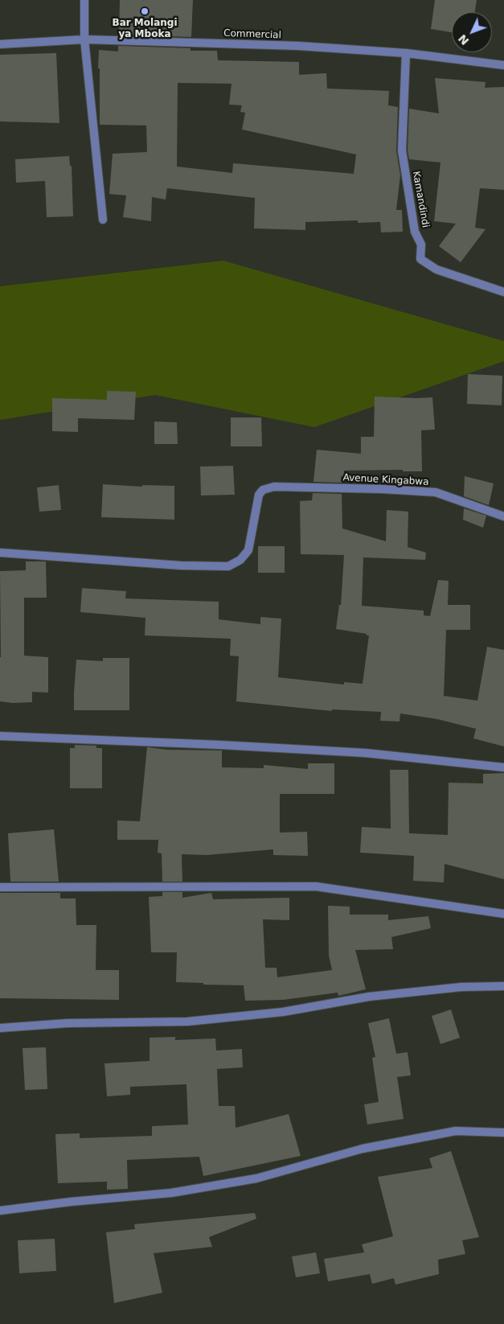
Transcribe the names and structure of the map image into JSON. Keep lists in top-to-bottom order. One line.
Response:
{"streets":{"street":["Commercial","Kamandindi","Avenue Kingabwa"]},"crossings":[["Commercial","Kamandindi"]],"places":["Bar Molangi ya Mboka"],"north":"bottom left"}
